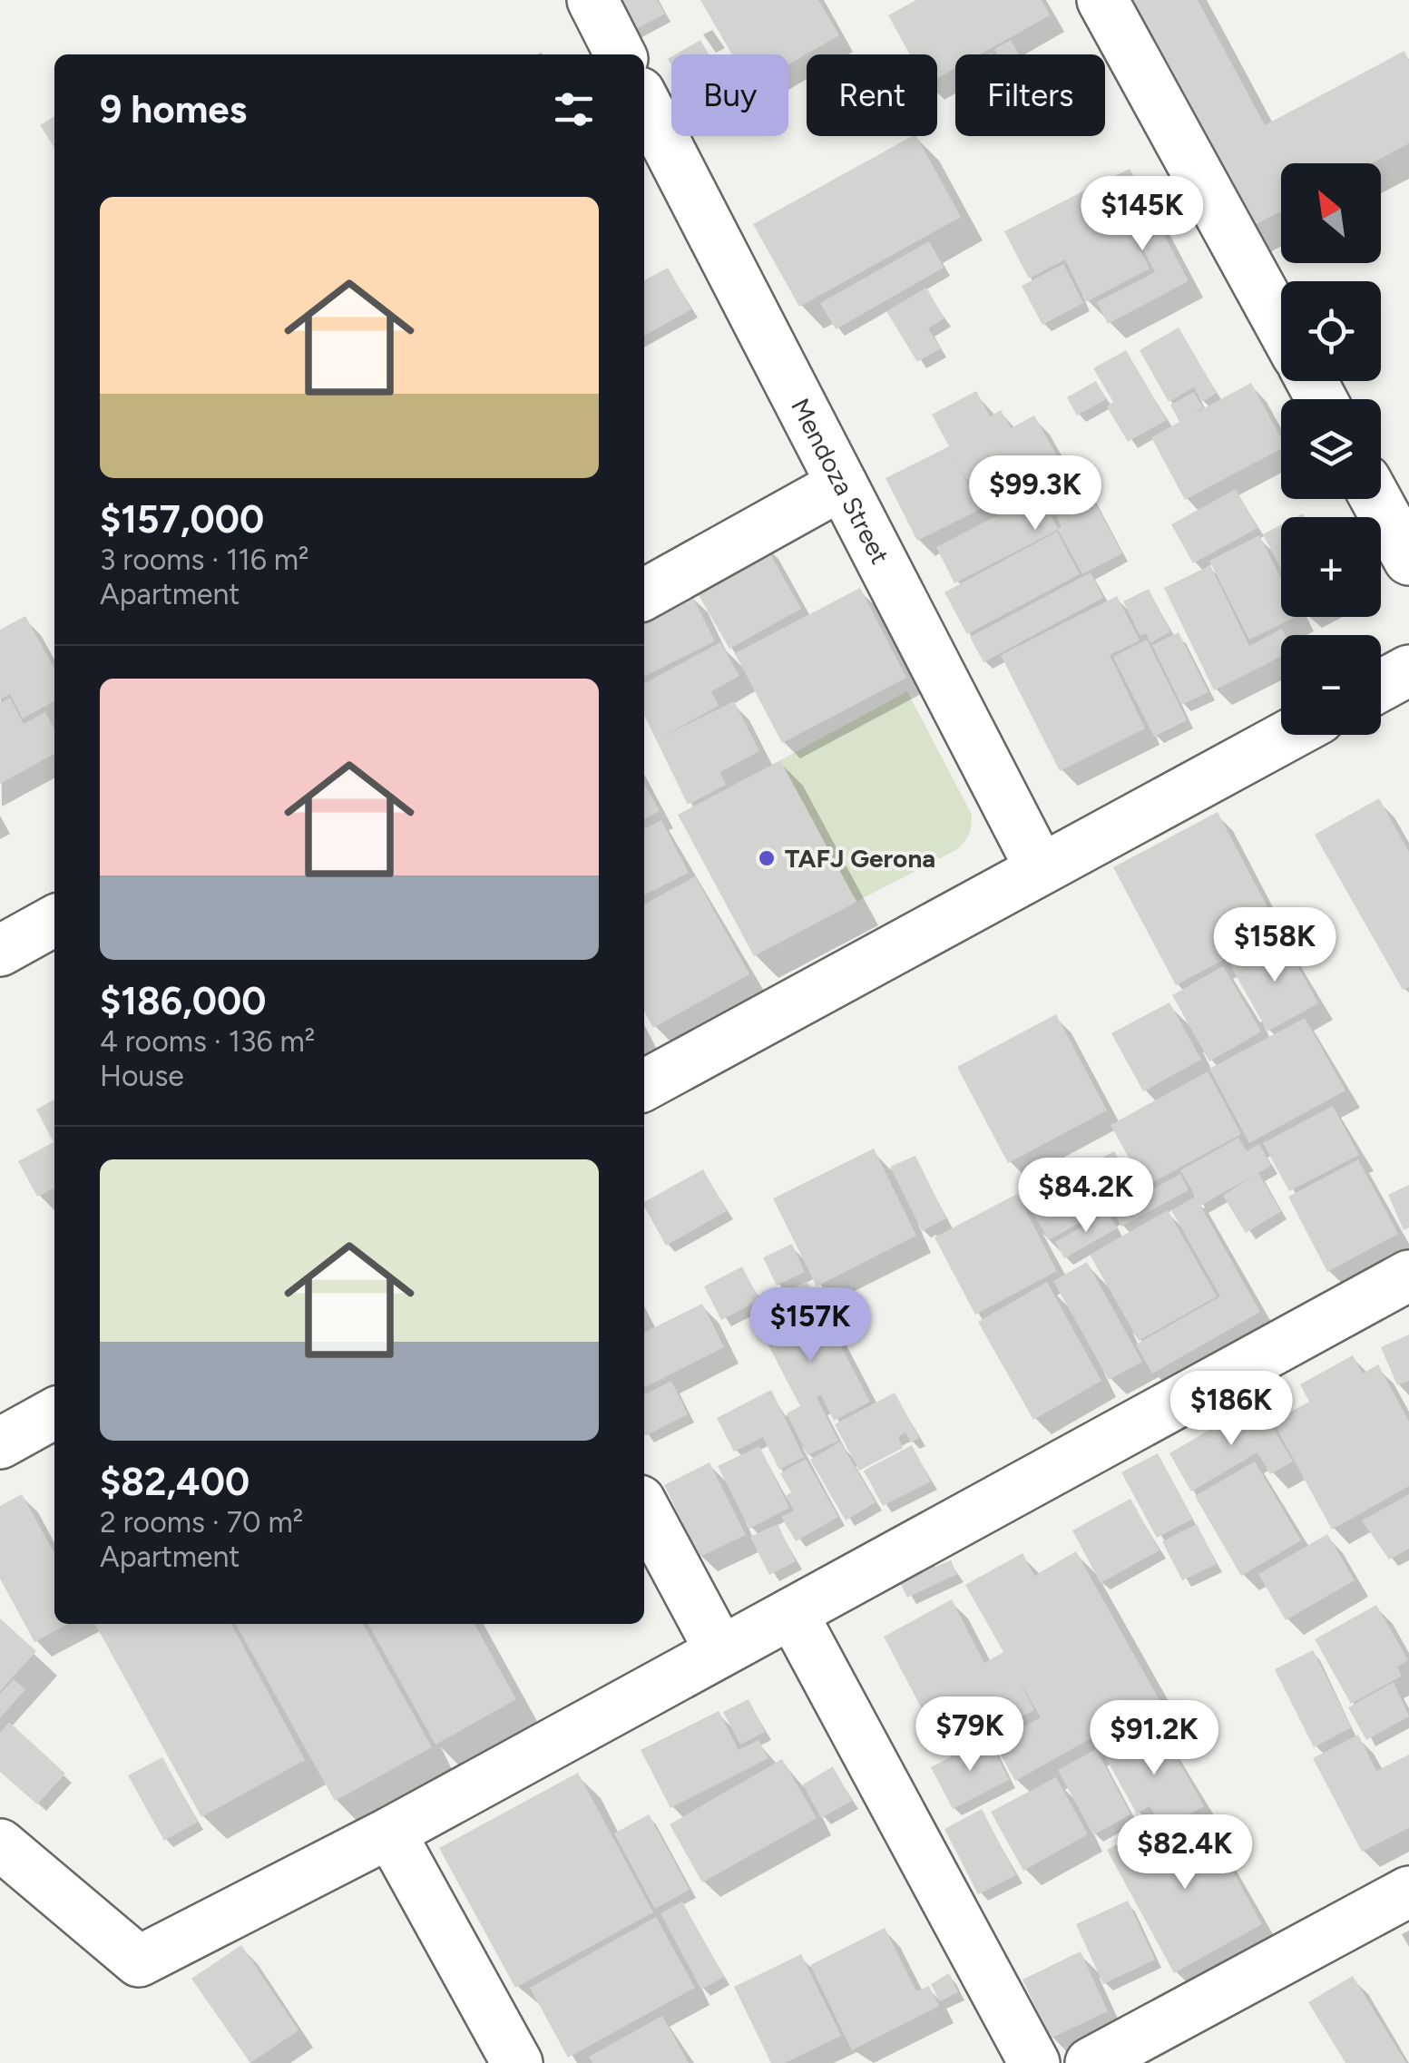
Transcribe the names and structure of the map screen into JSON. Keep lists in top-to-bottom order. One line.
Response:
{"streets":{"street":["Mendoza Street"]},"places":["TAFJ Gerona"],"north":"top left","page":{"chip":["Buy","Rent","Filters"],"heading":"9 homes","map_buttons":["+","−"],"list":[{"name":"$157,000","note":"3 rooms · 116 m² · Apartment"},{"name":"$186,000","note":"4 rooms · 136 m² · House"},{"name":"$82,400","note":"2 rooms · 70 m² · Apartment"}],"price":["$145K","$99.3K","$158K","$84.2K","$157K","$186K","$79K","$91.2K","$82.4K"]}}
